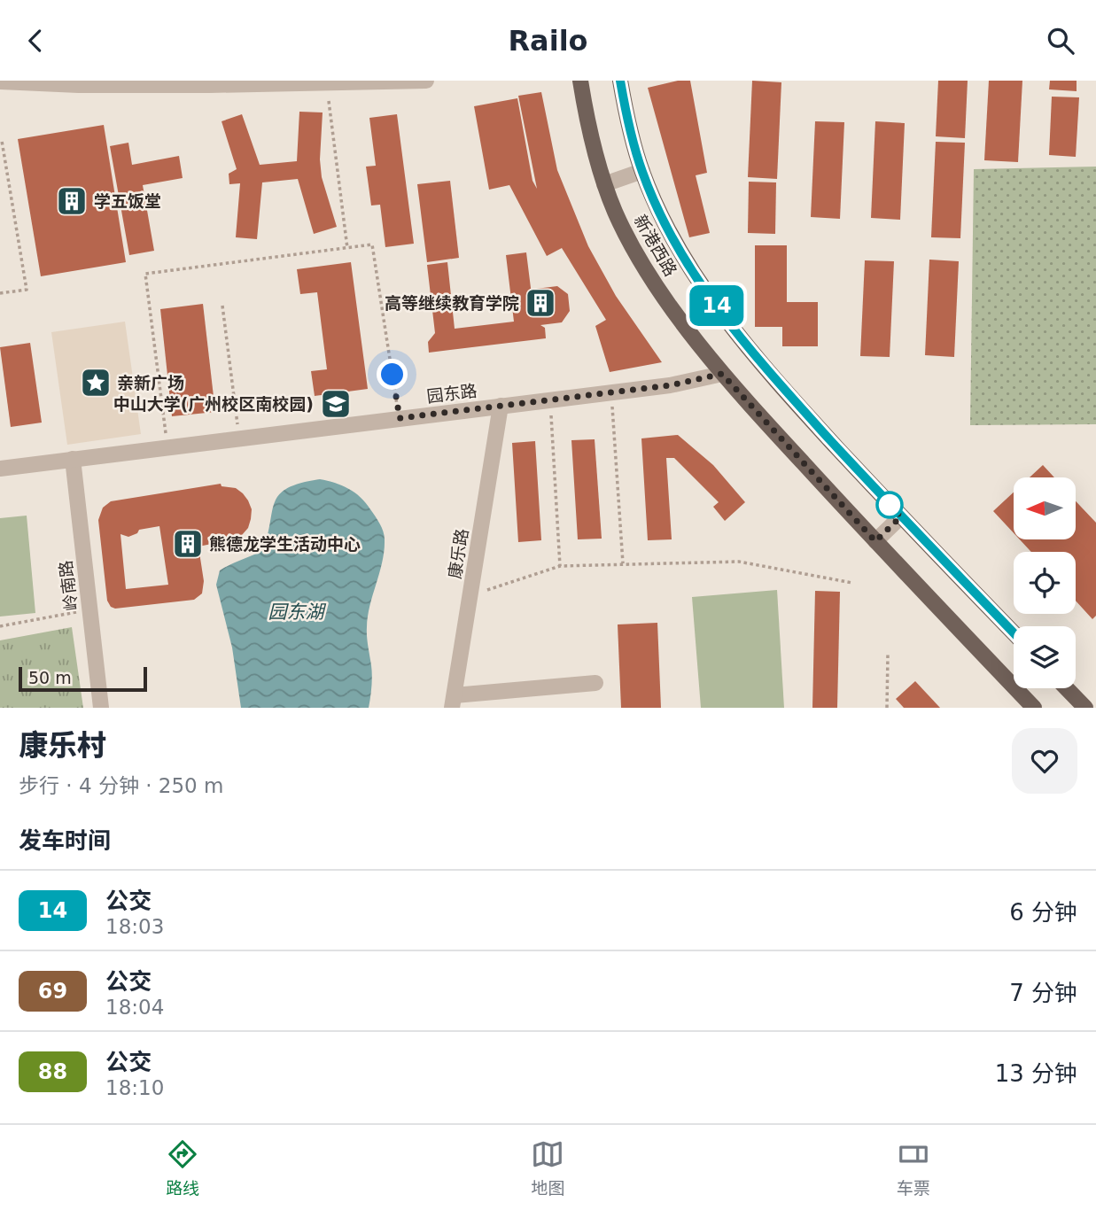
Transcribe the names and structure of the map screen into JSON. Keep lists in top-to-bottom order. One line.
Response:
{"streets":{"main road":["新港西路"],"street":["园东路","康乐路","岭南路"]},"crossings":[["新港西路","园东路"],["园东路","康乐路"],["园东路","岭南路"]],"water":["园东湖"],"places":{"building":["学五饭堂","高等继续教育学院","熊德龙学生活动中心"],"place":["亲新广场"],"school or university":["中山大学(广州校区南校园)"]},"lines":["bus line 14"],"scale_bar":"50 m","north":"left","page":{"header":"Railo","on_map":"14","scale":"50 m","heading":[["康乐村","步行 · 4 分钟 · 250 m"],"发车时间"],"list":[{"mark":"14","name":"公交","note":"18:03","value":"6 分钟"},{"mark":"69","name":"公交","note":"18:04","value":"7 分钟"},{"mark":"88","name":"公交","note":"18:10","value":"13 分钟"}],"tabs":["路线","地图","车票"]}}
